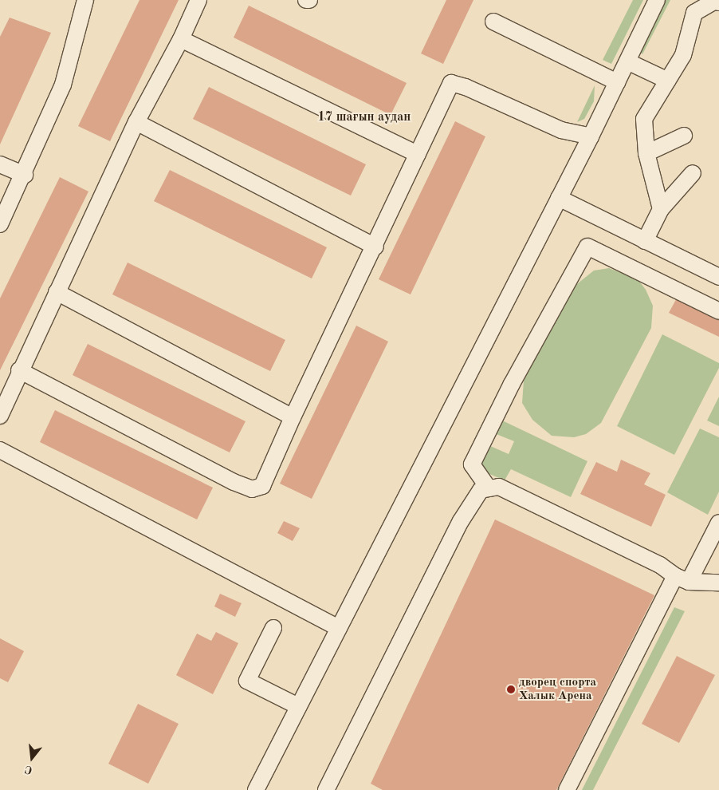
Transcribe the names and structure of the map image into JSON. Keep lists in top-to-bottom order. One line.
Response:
{"districts":["17 шағын аудан"],"places":["дворец спорта Халык Арена"],"north":"bottom"}
